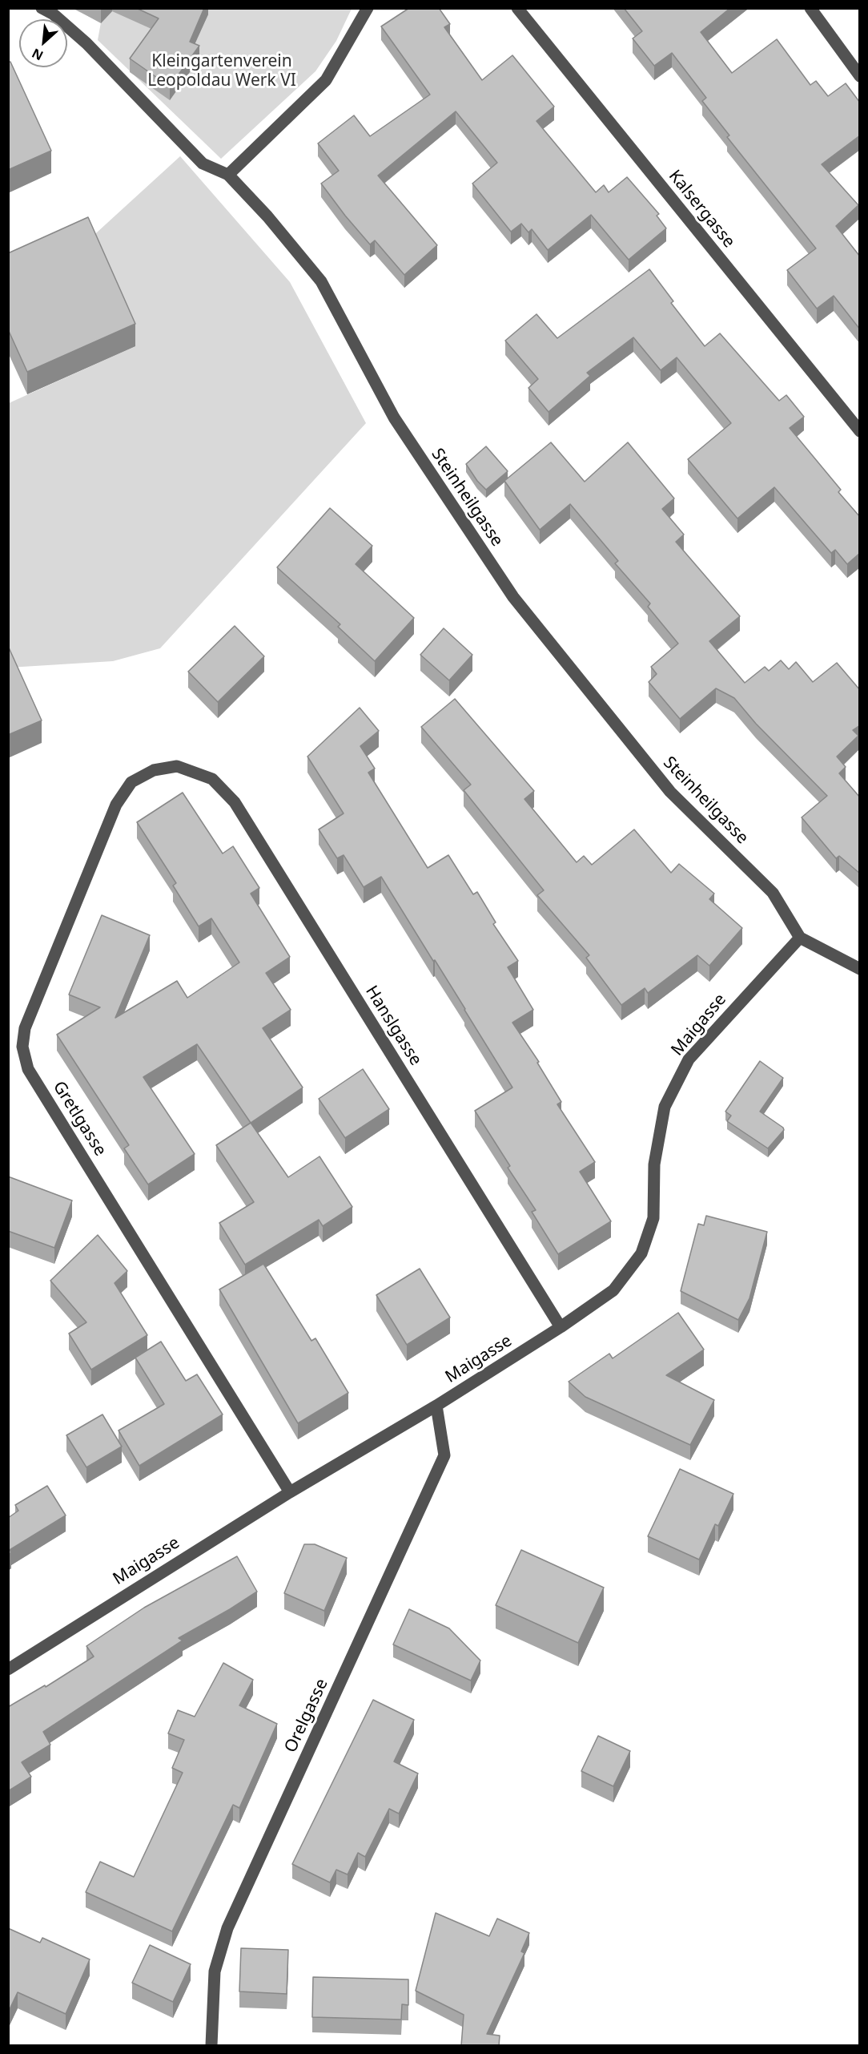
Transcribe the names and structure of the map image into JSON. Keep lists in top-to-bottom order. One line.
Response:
{"streets":{"street":["Kalsergasse","Steinheilgasse","Maigasse","Hanslgasse","Gretlgasse","Orelgasse"]},"crossings":[["Steinheilgasse","Maigasse"],["Maigasse","Hanslgasse"],["Maigasse","Gretlgasse"],["Maigasse","Orelgasse"],["Hanslgasse","Gretlgasse"]],"parks":["Kleingartenverein Leopoldau Werk VI"],"north":"bottom left"}
